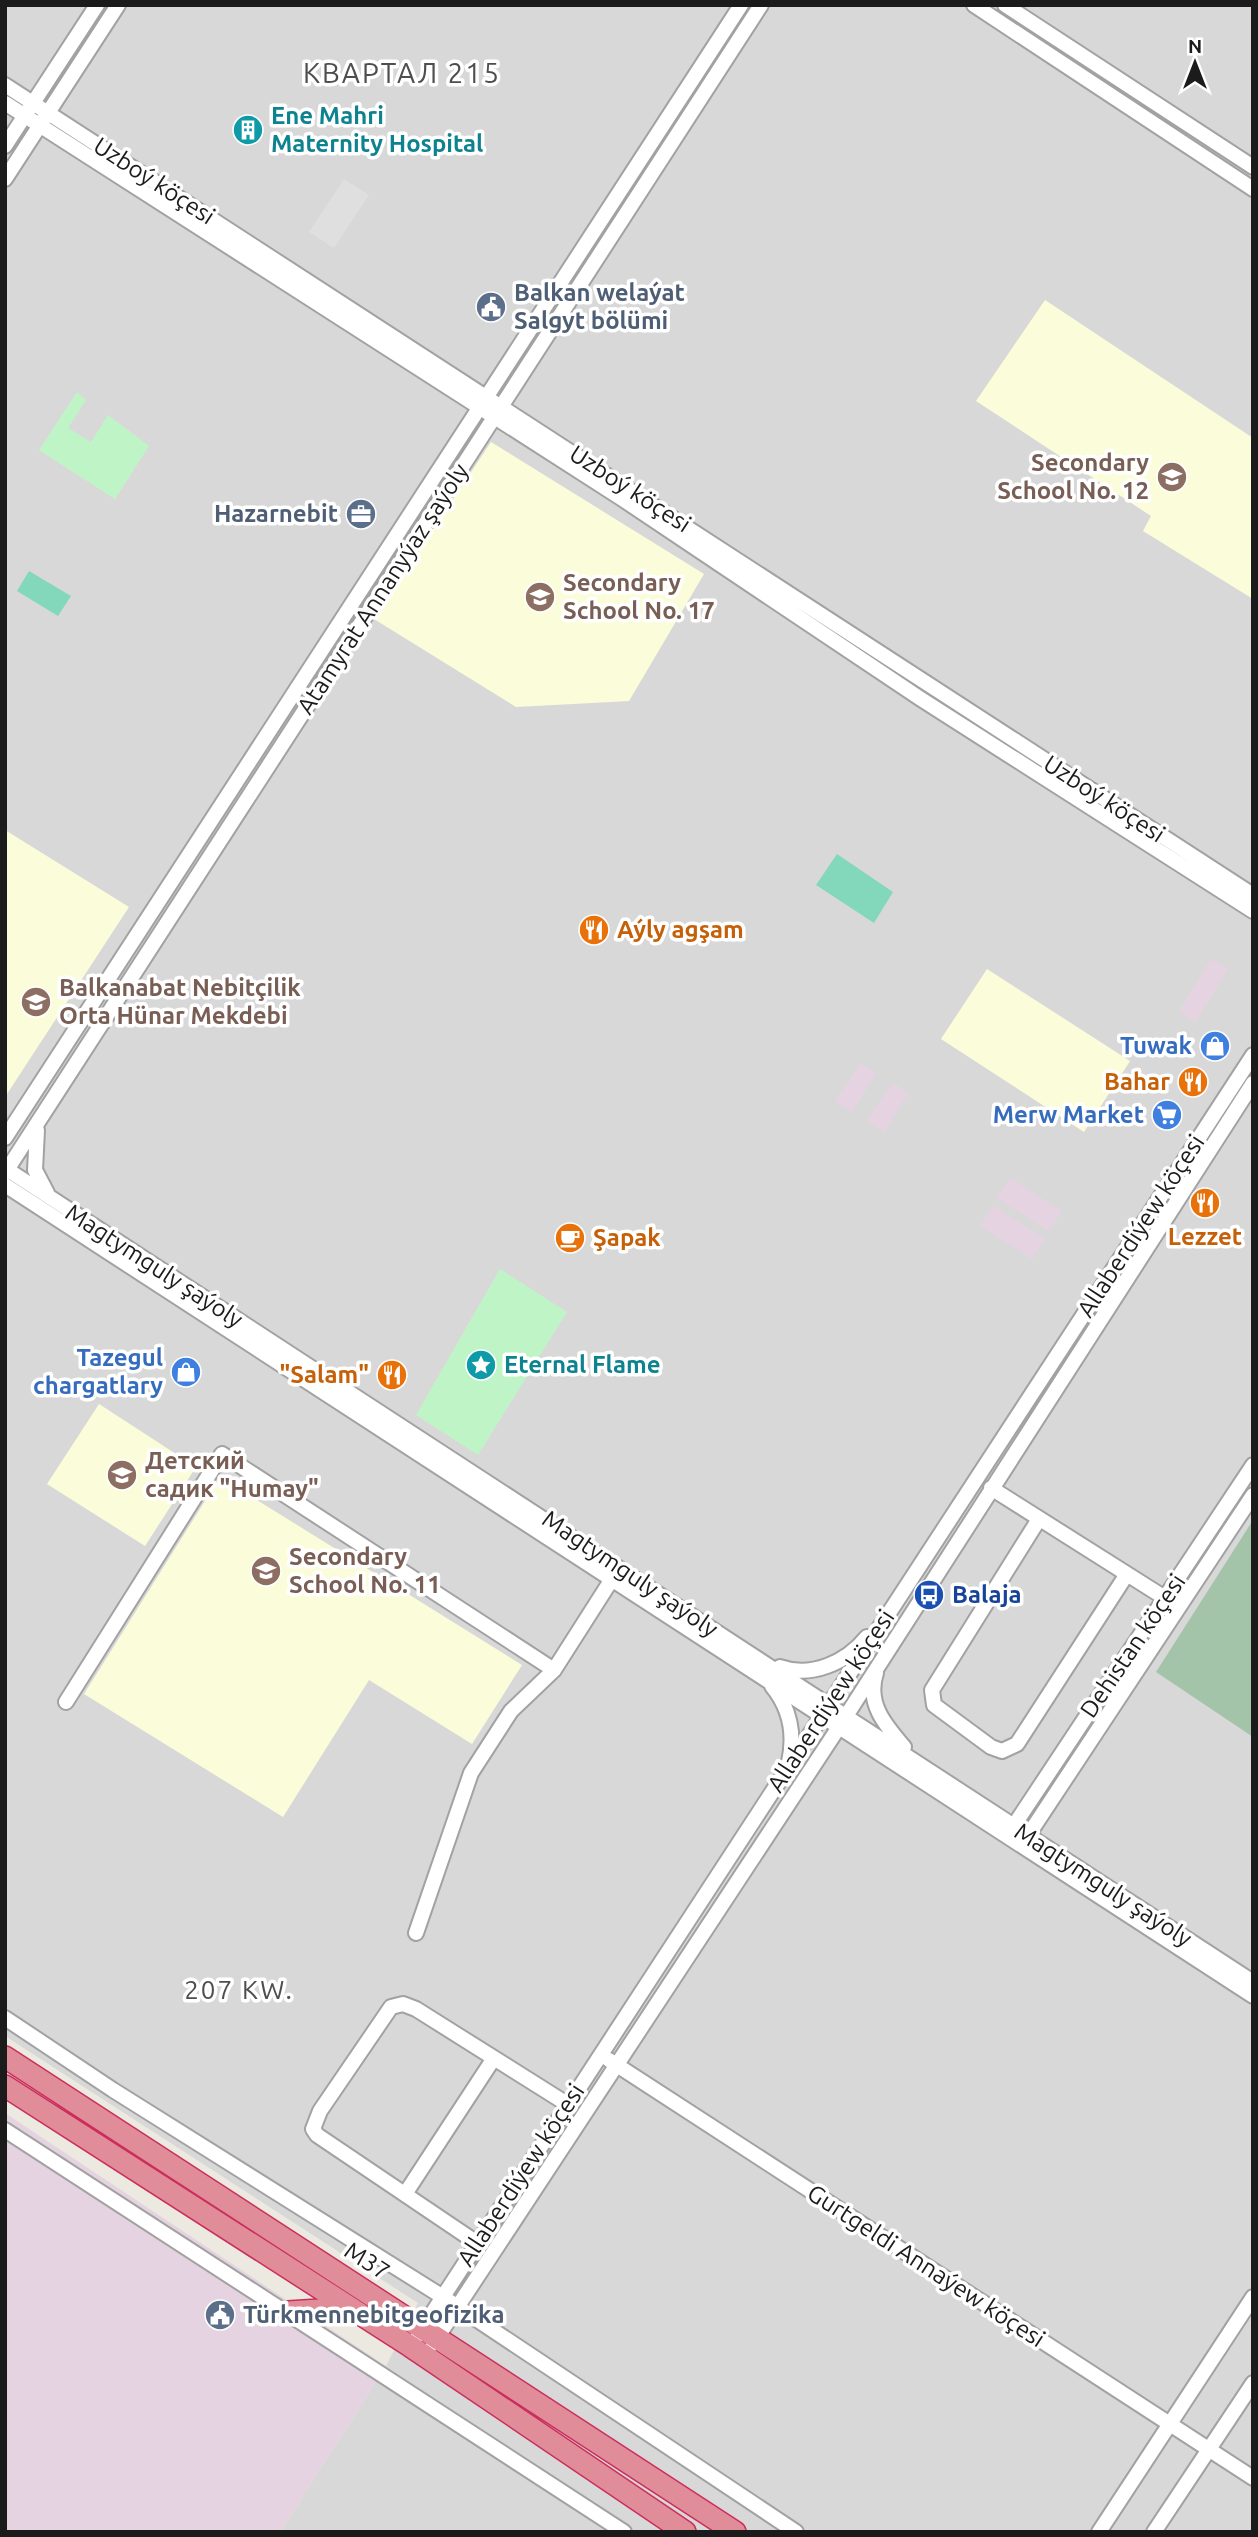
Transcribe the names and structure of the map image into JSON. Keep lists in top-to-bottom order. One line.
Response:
{"streets":{"highway":["M37"],"street":["Uzboý köçesi","Atamyrat Annanyýaz şaýoly","Allaberdiýew köçesi","Magtymguly şaýoly","Dehistan köçesi","Gurtgeldi Annaýew köçesi"]},"crossings":[["Uzboý köçesi","Atamyrat Annanyýaz şaýoly"],["Atamyrat Annanyýaz şaýoly","Magtymguly şaýoly"],["Allaberdiýew köçesi","Magtymguly şaýoly"],["Allaberdiýew köçesi","M37"],["Allaberdiýew köçesi","Gurtgeldi Annaýew köçesi"],["Magtymguly şaýoly","Dehistan köçesi"]],"districts":["КВАРТАЛ 215","207 KW."],"places":{"building":["Ene Mahri Maternity Hospital"],"public building":["Balkan welaýat Salgyt bölümi","Türkmennebitgeofizika"],"school or university":["Secondary School No. 12","Secondary School No. 17","Balkanabat Nebitçilik Orta Hünar Mekdebi","Детский садик \"Humay\"","Secondary School No. 11"],"office":["Hazarnebit"],"restaurant":["Aýly agşam","Bahar","Lezzet","\"Salam\""],"shop":["Tuwak","Tazegul chargatlary"],"supermarket":["Merw Market"],"cafe":["Şapak"],"place":["Eternal Flame"],"bus stop":["Balaja"]},"north":"top"}
